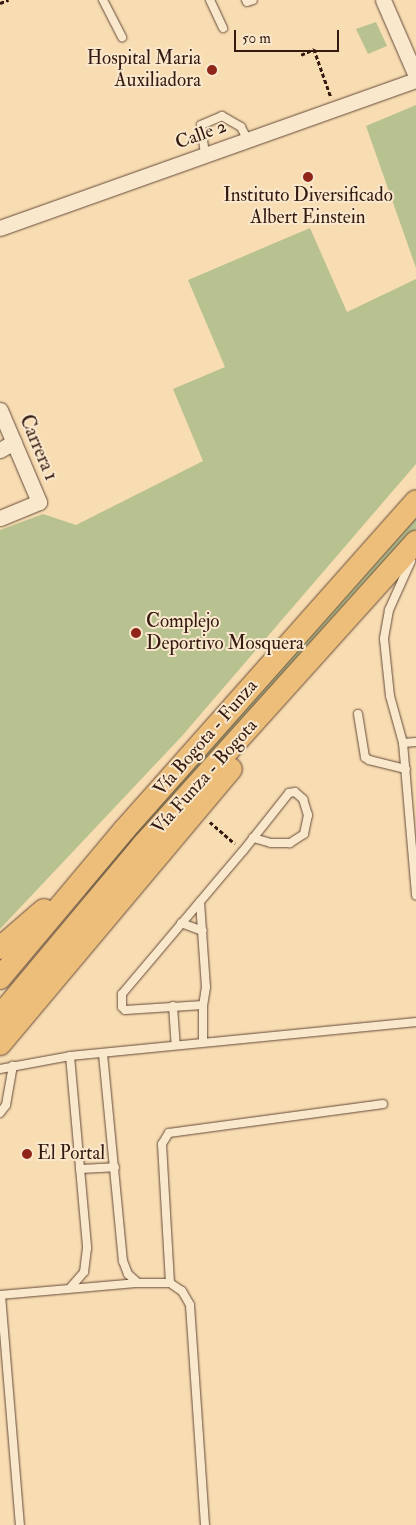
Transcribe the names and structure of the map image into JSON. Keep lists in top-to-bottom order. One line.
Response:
{"streets":{"main road":["Vía Bogota - Funza","Vía Funza - Bogota"],"street":["Calle 2","Carrera 1"]},"places":["Hospital Maria Auxiliadora","Instituto Diversificado Albert Einstein","Complejo Deportivo Mosquera","El Portal"],"scale_bar":"50 m"}
